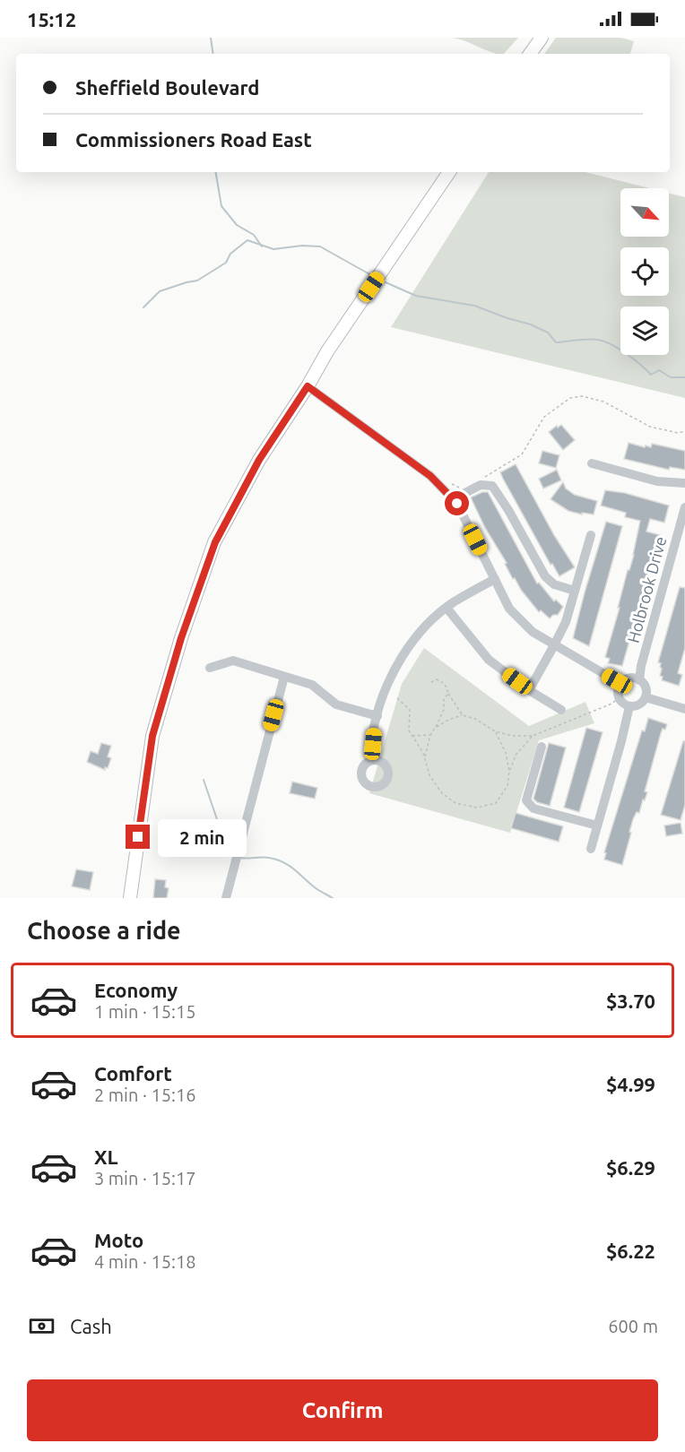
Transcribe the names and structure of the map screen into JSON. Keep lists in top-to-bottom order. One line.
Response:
{"streets":{"street":["Holbrook Drive"]},"north":"bottom right","page":{"status":"15:12","banner":["Sheffield Boulevard","Commissioners Road East"],"bubble":"2 min","heading":"Choose a ride","list":[{"name":"Economy","note":"1 min · 15:15","value":"$3.70"},{"name":"Comfort","note":"2 min · 15:16","value":"$4.99"},{"name":"XL","note":"3 min · 15:17","value":"$6.29"},{"name":"Moto","note":"4 min · 15:18","value":"$6.22"}],"pay":["Cash","600 m"],"buttons":"Confirm"}}
